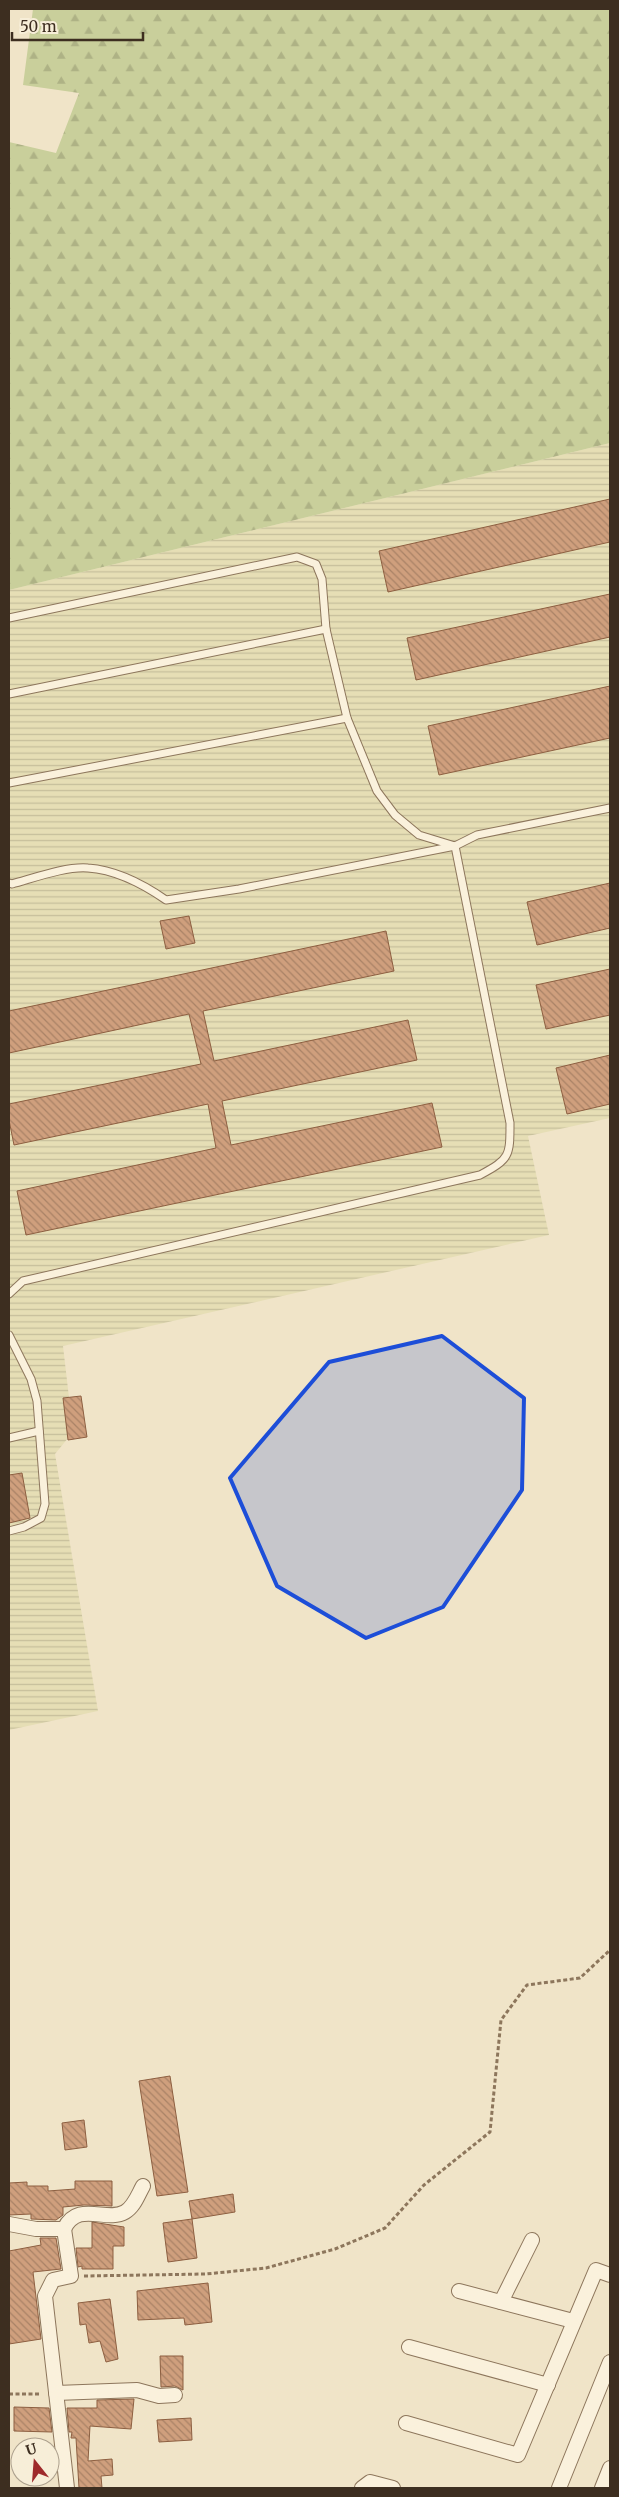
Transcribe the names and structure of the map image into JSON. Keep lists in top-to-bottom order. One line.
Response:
{"scale_bar":"50 m","north":"top"}
